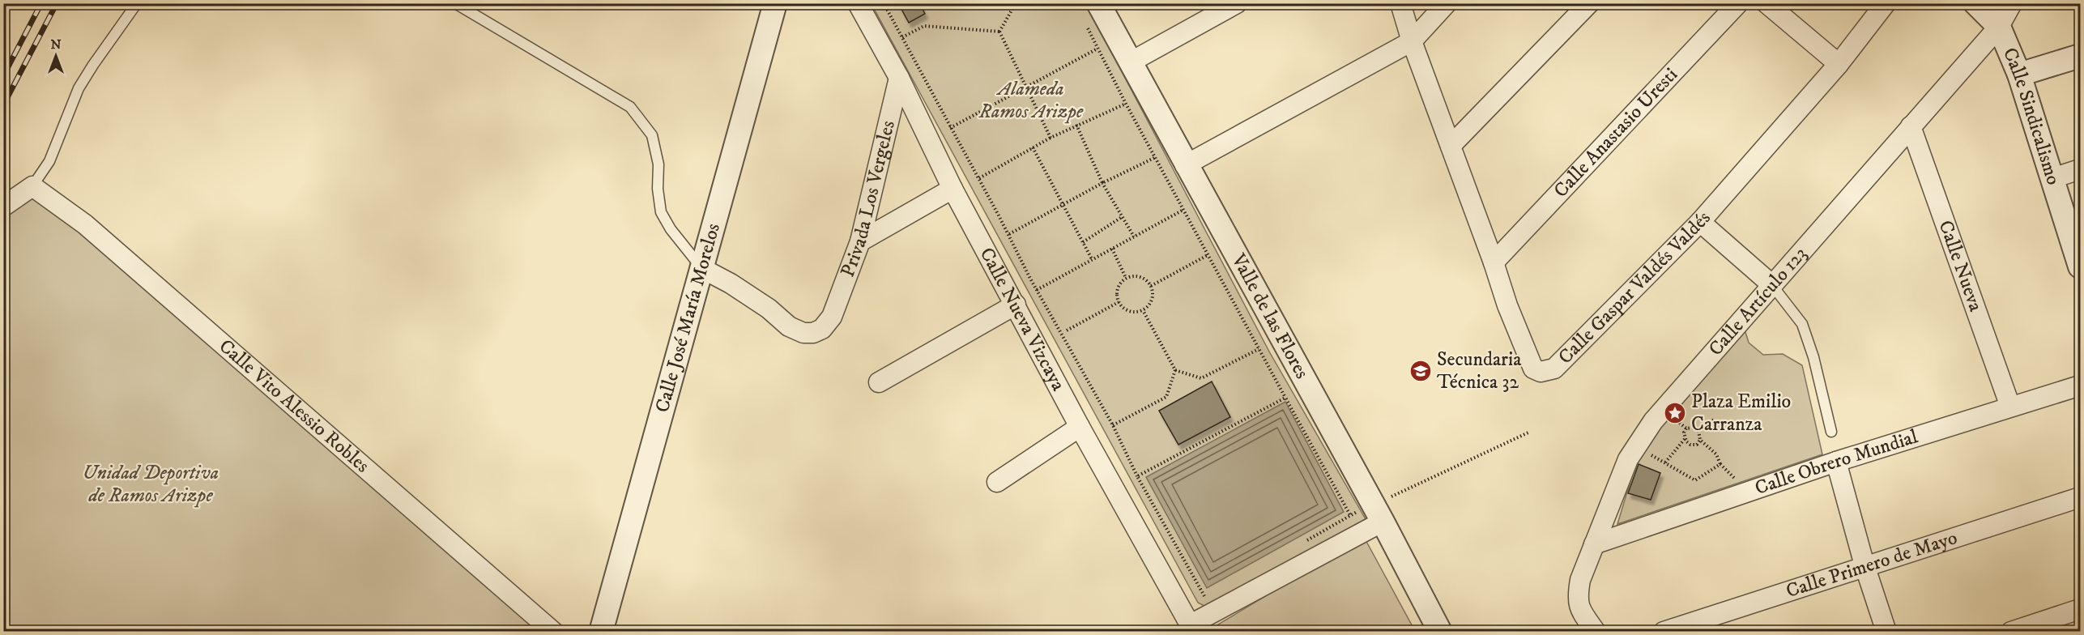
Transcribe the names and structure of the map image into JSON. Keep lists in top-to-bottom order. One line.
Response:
{"streets":{"street":["Calle Sindicalismo","Calle Anastasio Uresti","Privada Los Vergeles","Calle Nueva","Calle Gaspar Valdés Valdés","Calle Artículo 123","Calle José María Morelos","Valle de las Flores","Calle Nueva Vizcaya","Calle Vito Alessio Robles","Calle Obrero Mundial","Calle Primero de Mayo"]},"crossings":[["Calle Sindicalismo","Calle Artículo 123"],["Calle Anastasio Uresti","Calle Gaspar Valdés Valdés"],["Privada Los Vergeles","Calle José María Morelos"],["Privada Los Vergeles","Calle Nueva Vizcaya"],["Calle Nueva","Calle Artículo 123"],["Calle Nueva","Calle Obrero Mundial"],["Calle Artículo 123","Calle Obrero Mundial"]],"parks":["Alameda Ramos Arizpe","Unidad Deportiva de Ramos Arizpe"],"places":{"school or university":["Secundaria Técnica 32"],"place":["Plaza Emilio Carranza"]},"north":"top"}
